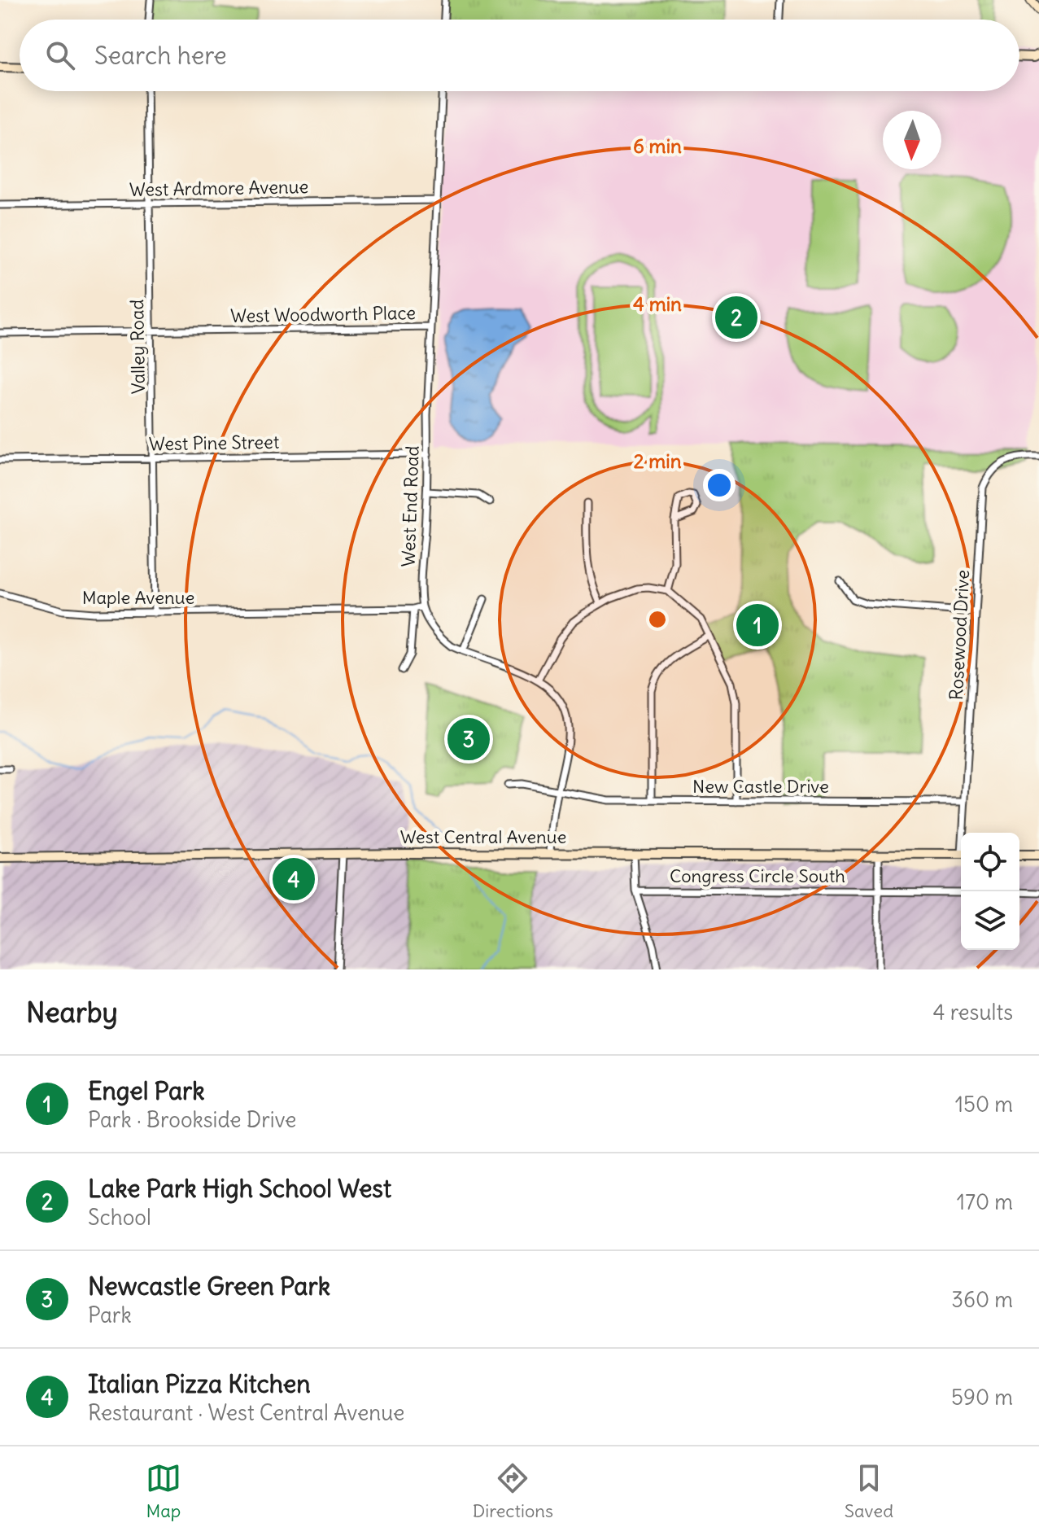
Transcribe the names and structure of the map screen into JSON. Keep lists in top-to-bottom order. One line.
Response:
{"streets":{"street":["West Ardmore Avenue","West Woodworth Place","Valley Road","West Pine Street","West End Road","Maple Avenue","Rosewood Drive","New Castle Drive","West Central Avenue","Congress Circle South"]},"crossings":[["West Ardmore Avenue","Valley Road"],["West Ardmore Avenue","West End Road"],["West Woodworth Place","Valley Road"],["West Woodworth Place","West End Road"],["Valley Road","West Pine Street"],["Valley Road","Maple Avenue"],["West Pine Street","West End Road"],["West End Road","Maple Avenue"],["West End Road","New Castle Drive"],["West End Road","West Central Avenue"],["Rosewood Drive","New Castle Drive"]],"north":"bottom","page":{"search":"Search here","pins":["2","1","3","4"],"heading":["Nearby","4 results"],"list":[{"mark":"1","name":"Engel Park","note":"Park · Brookside Drive","value":"150 m"},{"mark":"2","name":"Lake Park High School West","note":"School","value":"170 m"},{"mark":"3","name":"Newcastle Green Park","note":"Park","value":"360 m"},{"mark":"4","name":"Italian Pizza Kitchen","note":"Restaurant · West Central Avenue","value":"590 m"}],"nav":["Map","Directions","Saved"]},"rings":["6 min","4 min","2 min"]}
